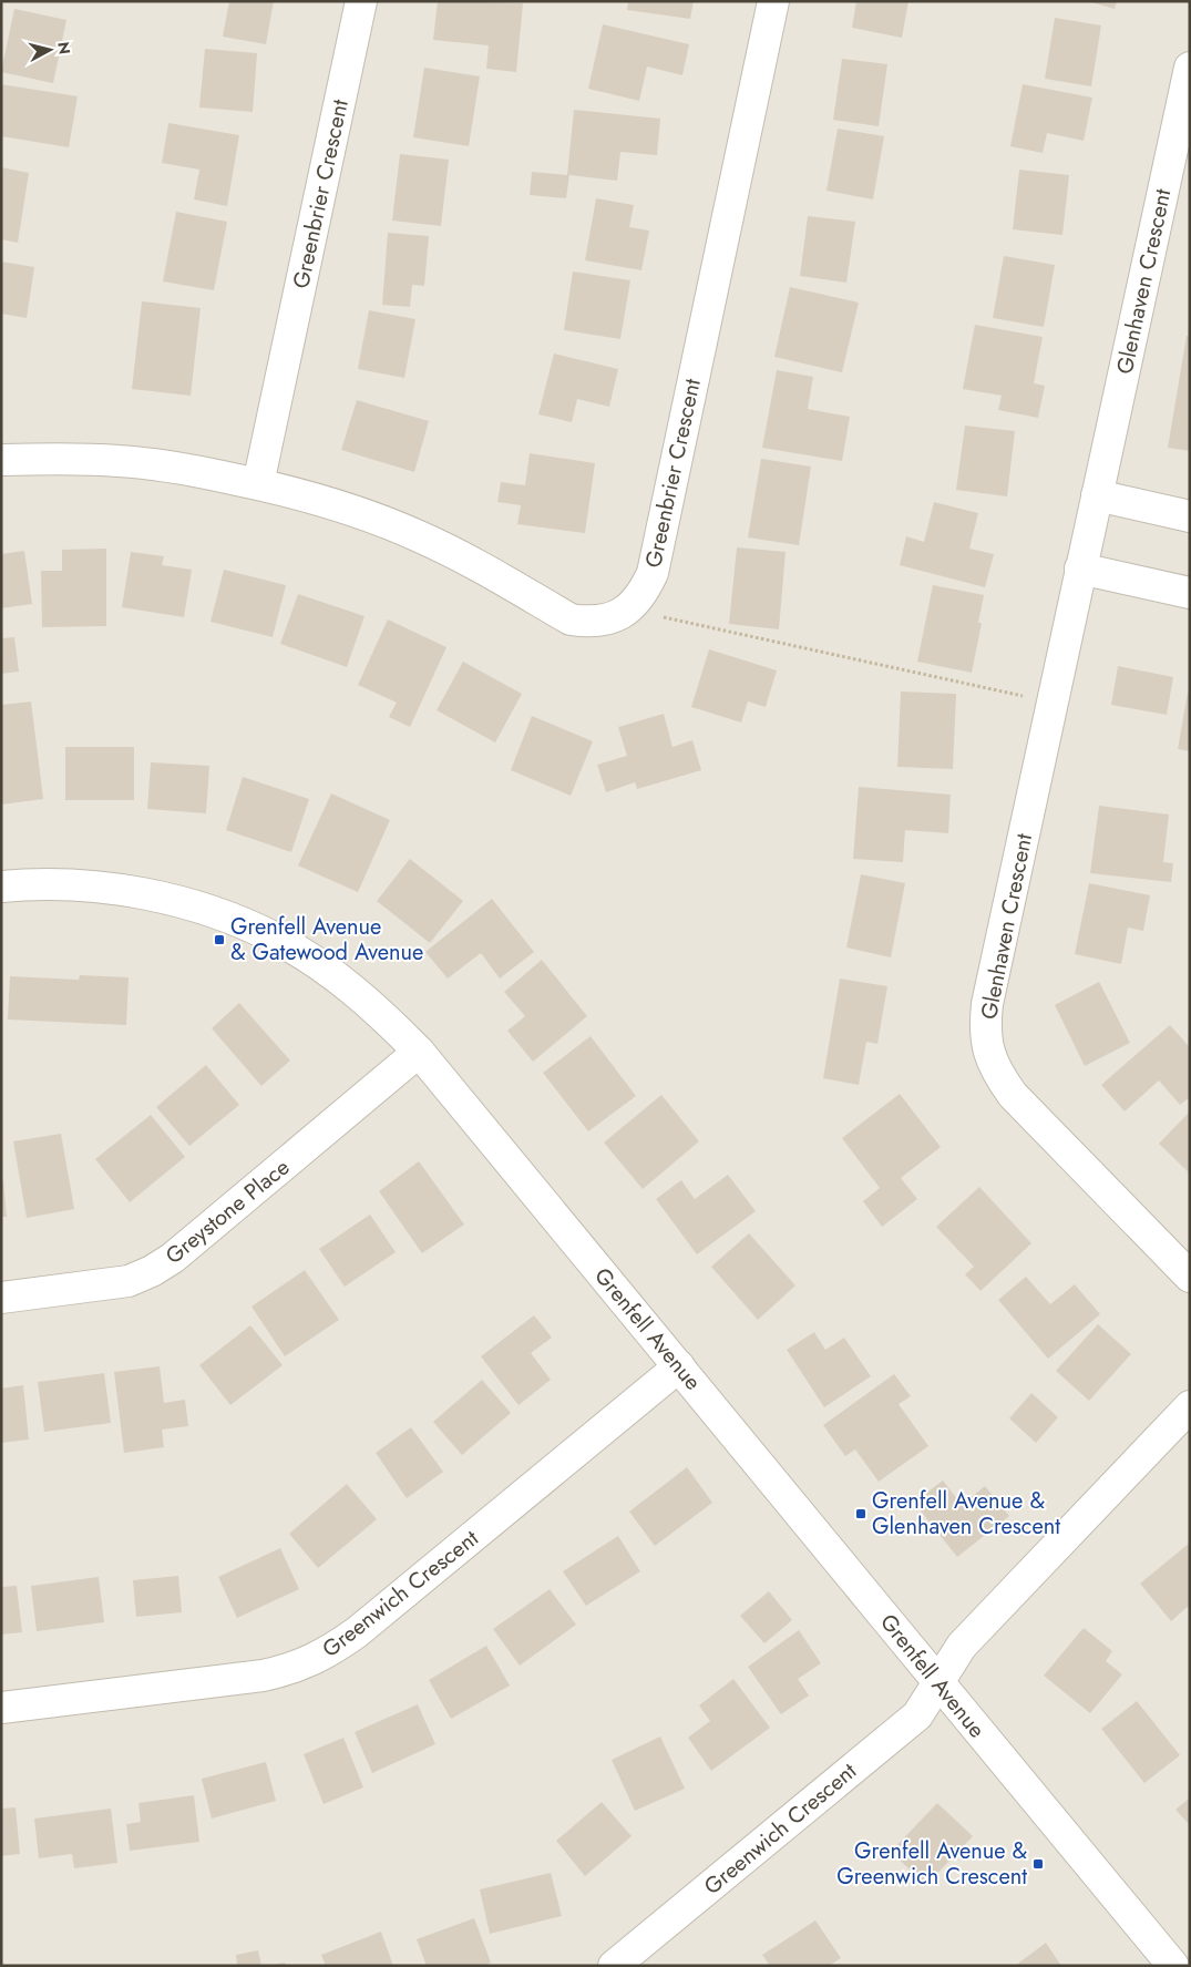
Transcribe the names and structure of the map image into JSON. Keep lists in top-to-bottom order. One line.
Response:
{"streets":{"street":["Greenbrier Crescent","Glenhaven Crescent","Greystone Place","Grenfell Avenue","Greenwich Crescent"]},"crossings":[["Greystone Place","Grenfell Avenue"],["Grenfell Avenue","Greenwich Crescent"]],"places":{"transit":["Grenfell Avenue & Gatewood Avenue","Grenfell Avenue & Glenhaven Crescent","Grenfell Avenue & Greenwich Crescent"]},"north":"right"}
